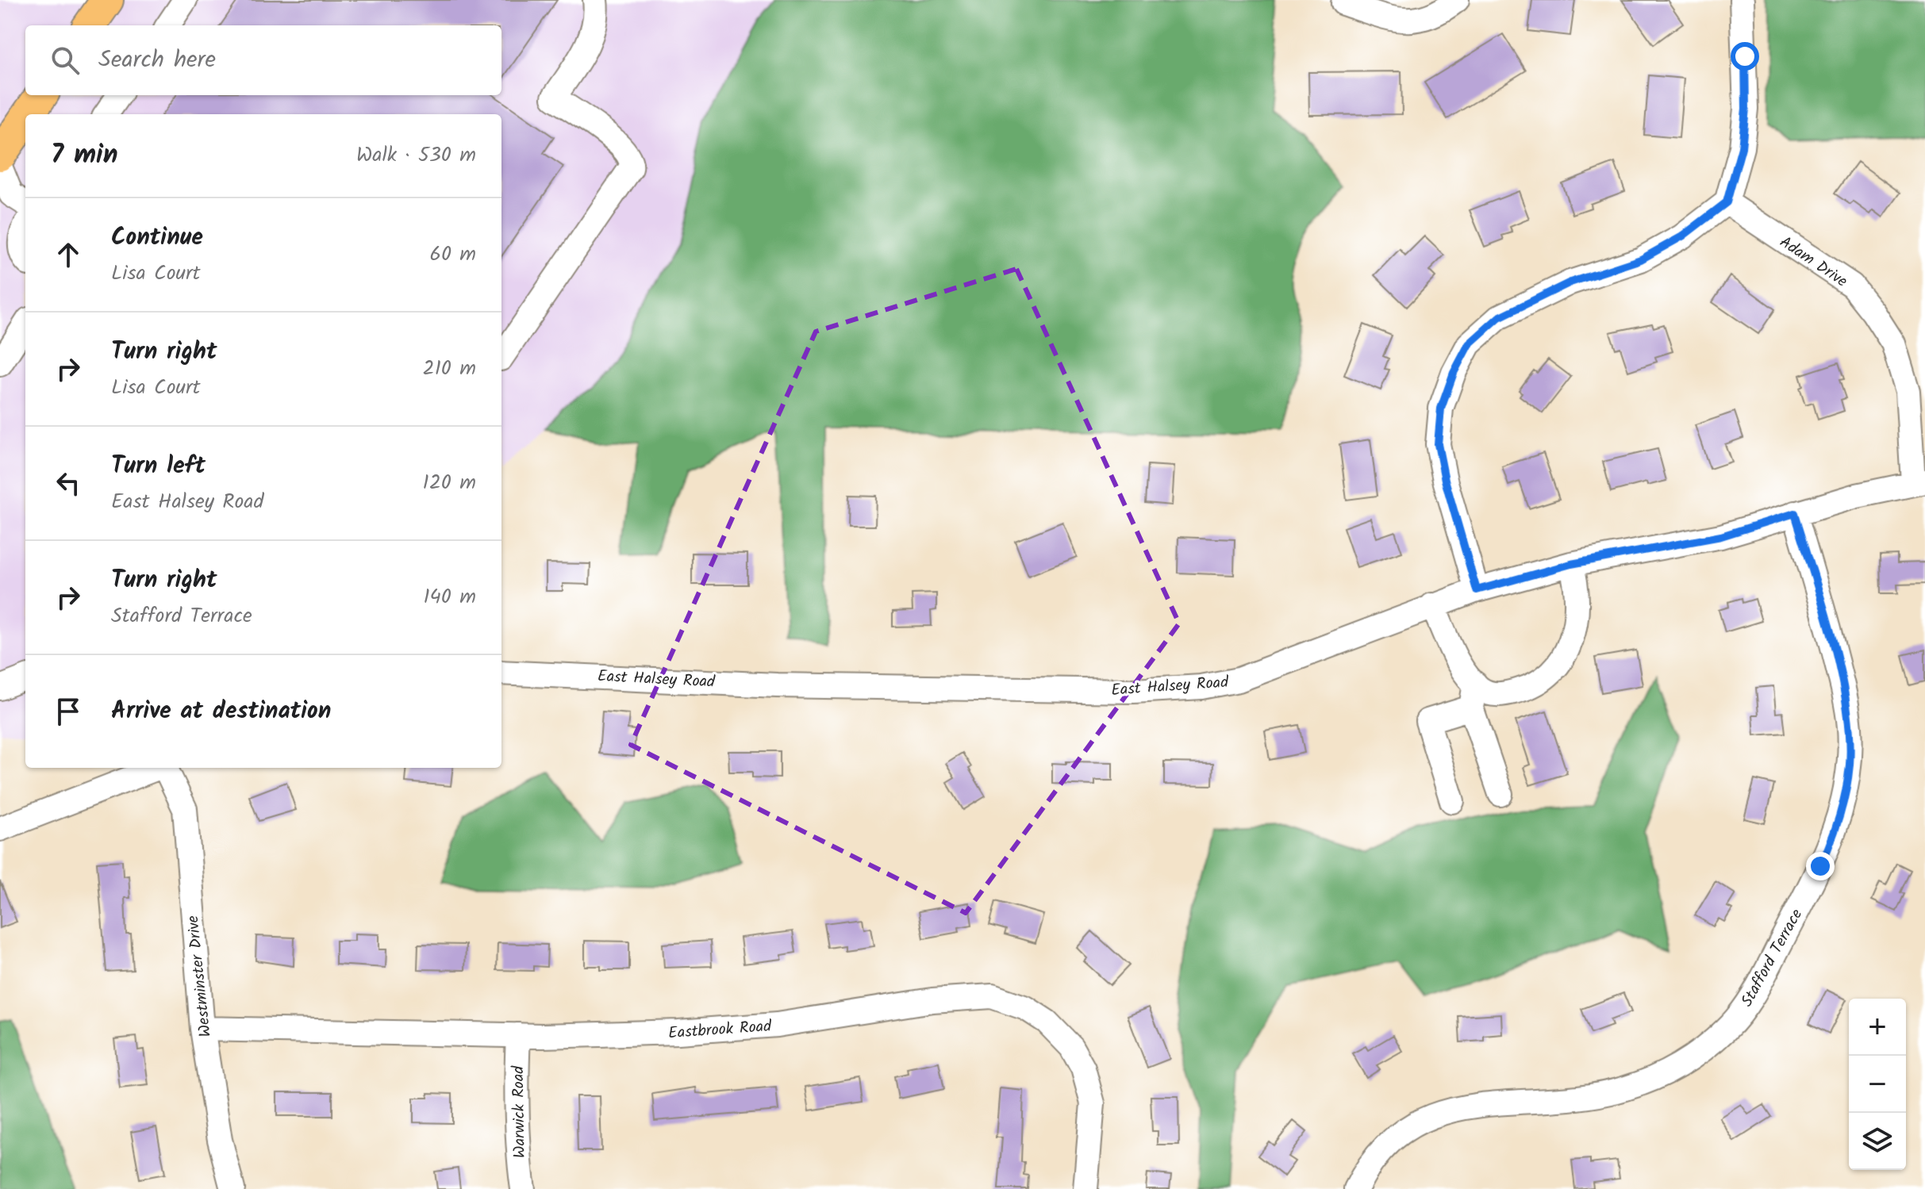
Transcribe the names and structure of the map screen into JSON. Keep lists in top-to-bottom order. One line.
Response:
{"streets":{"street":["Adam Drive","East Halsey Road","Stafford Terrace","Westminster Drive","Eastbrook Road","Warwick Road"]},"crossings":[["Adam Drive","East Halsey Road"],["East Halsey Road","Stafford Terrace"],["Westminster Drive","Eastbrook Road"],["Eastbrook Road","Warwick Road"]],"page":{"search":"Search here","heading":["7 min","Walk · 530 m"],"list":[["Continue","Lisa Court","60 m"],["Turn right","Lisa Court","210 m"],["Turn left","East Halsey Road","120 m"],["Turn right","Stafford Terrace","140 m"],"Arrive at destination"],"map_buttons":["+","−"]}}
